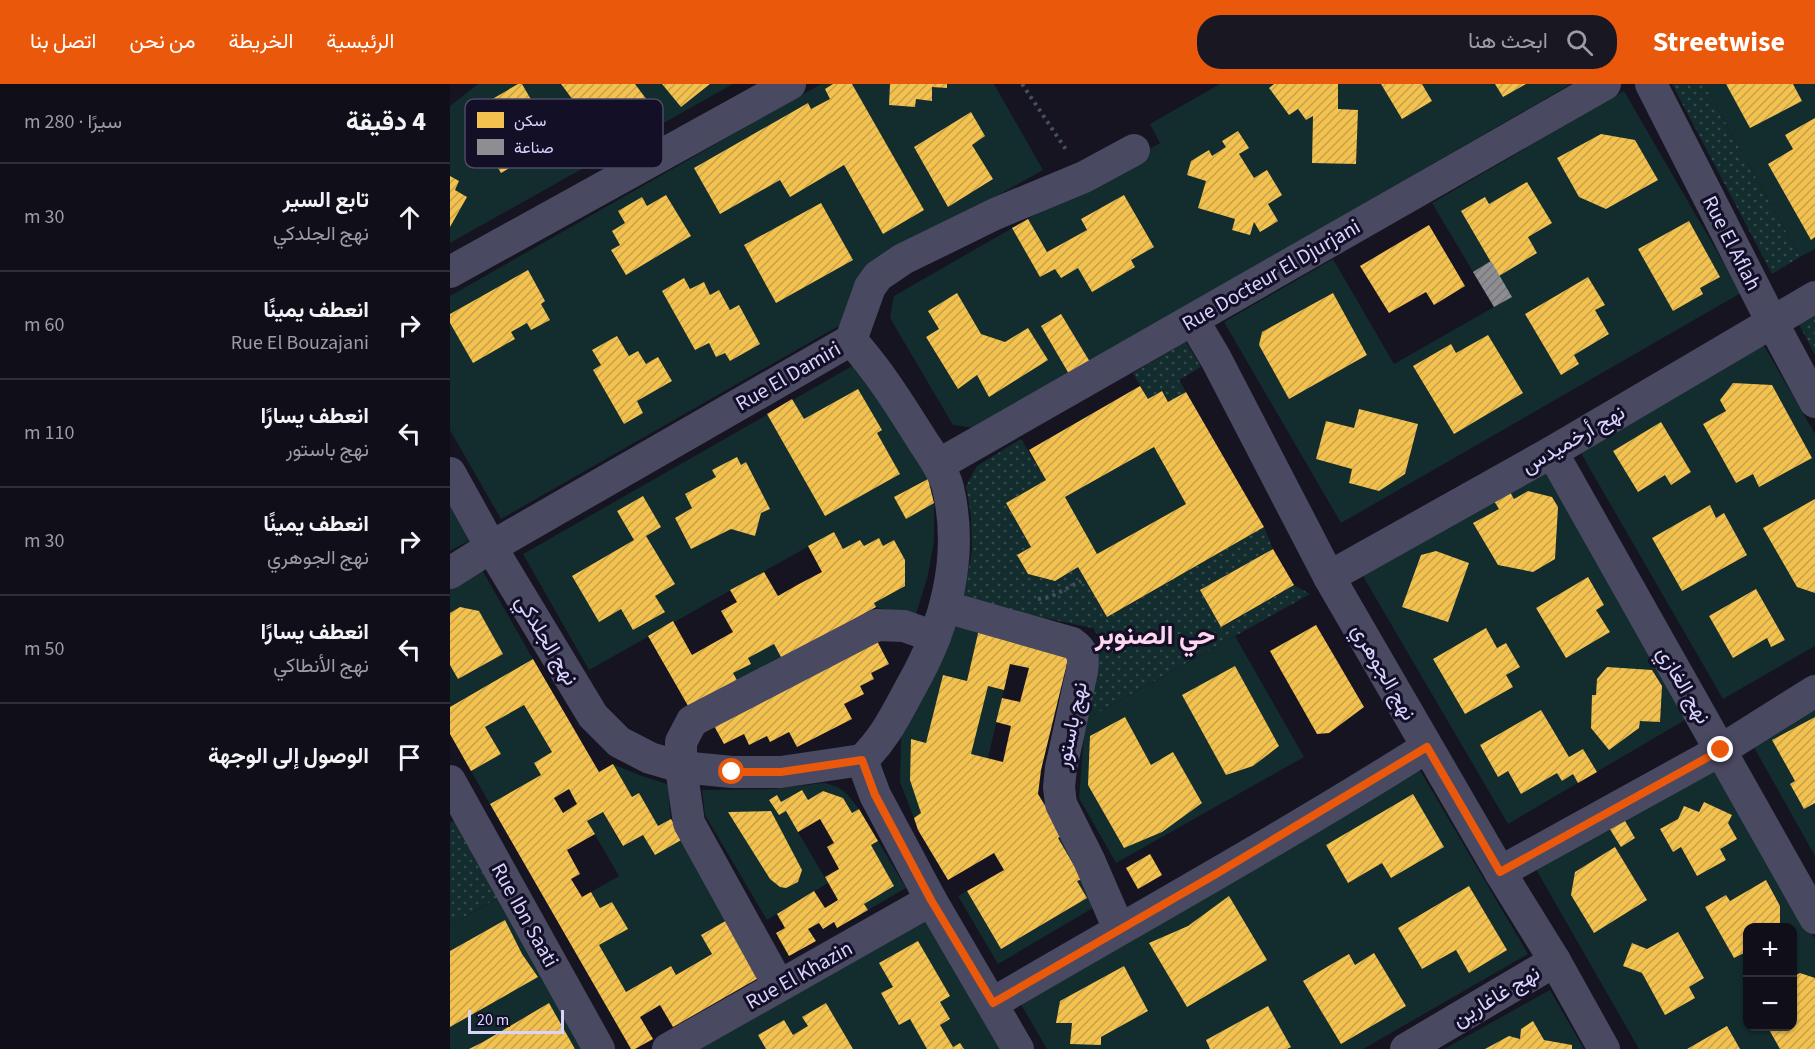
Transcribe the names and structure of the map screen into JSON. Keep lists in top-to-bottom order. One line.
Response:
{"streets":{"street":["Rue El Aflah","Rue Docteur El Djurjani","Rue El Damiri","نهج أرخميدس","نهج الجلدكي","نهج الجوهري","نهج الغازي","نهج باستور","Rue Ibn Saati","Rue El Khazin","نهج غاغارين"]},"crossings":[["Rue El Aflah","نهج أرخميدس"],["Rue Docteur El Djurjani","نهج الجوهري"],["Rue El Damiri","نهج الجلدكي"],["نهج أرخميدس","نهج الجوهري"],["نهج أرخميدس","نهج الغازي"],["نهج الجوهري","نهج غاغارين"]],"districts":["حي الصنوبر"],"legend":["سكن","صناعة"],"scale_bar":"20 m","page":{"header":"Streetwise","search":"ابحث هنا","nav":["الرئيسية","الخريطة","من نحن","اتصل بنا"],"heading":["4 دقيقة","سيرًا · 280 m"],"list":[["تابع السير","نهج الجلدكي","30 m"],["انعطف يمينًا","Rue El Bouzajani","60 m"],["انعطف يسارًا","نهج باستور","110 m"],["انعطف يمينًا","نهج الجوهري","30 m"],["انعطف يسارًا","نهج الأنطاكي","50 m"],"الوصول إلى الوجهة"],"map_buttons":["+","−"],"scale":"20 m"}}
